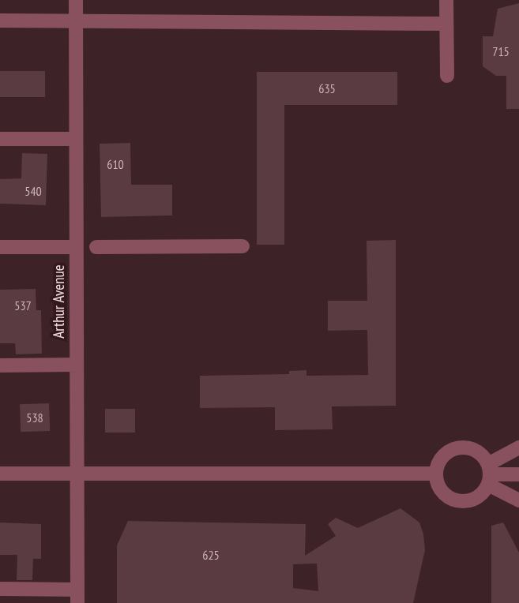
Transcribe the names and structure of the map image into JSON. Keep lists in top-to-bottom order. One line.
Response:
{"streets":{"street":["Arthur Avenue"]},"house_numbers":["715","635","610","540","537","538","625"]}
